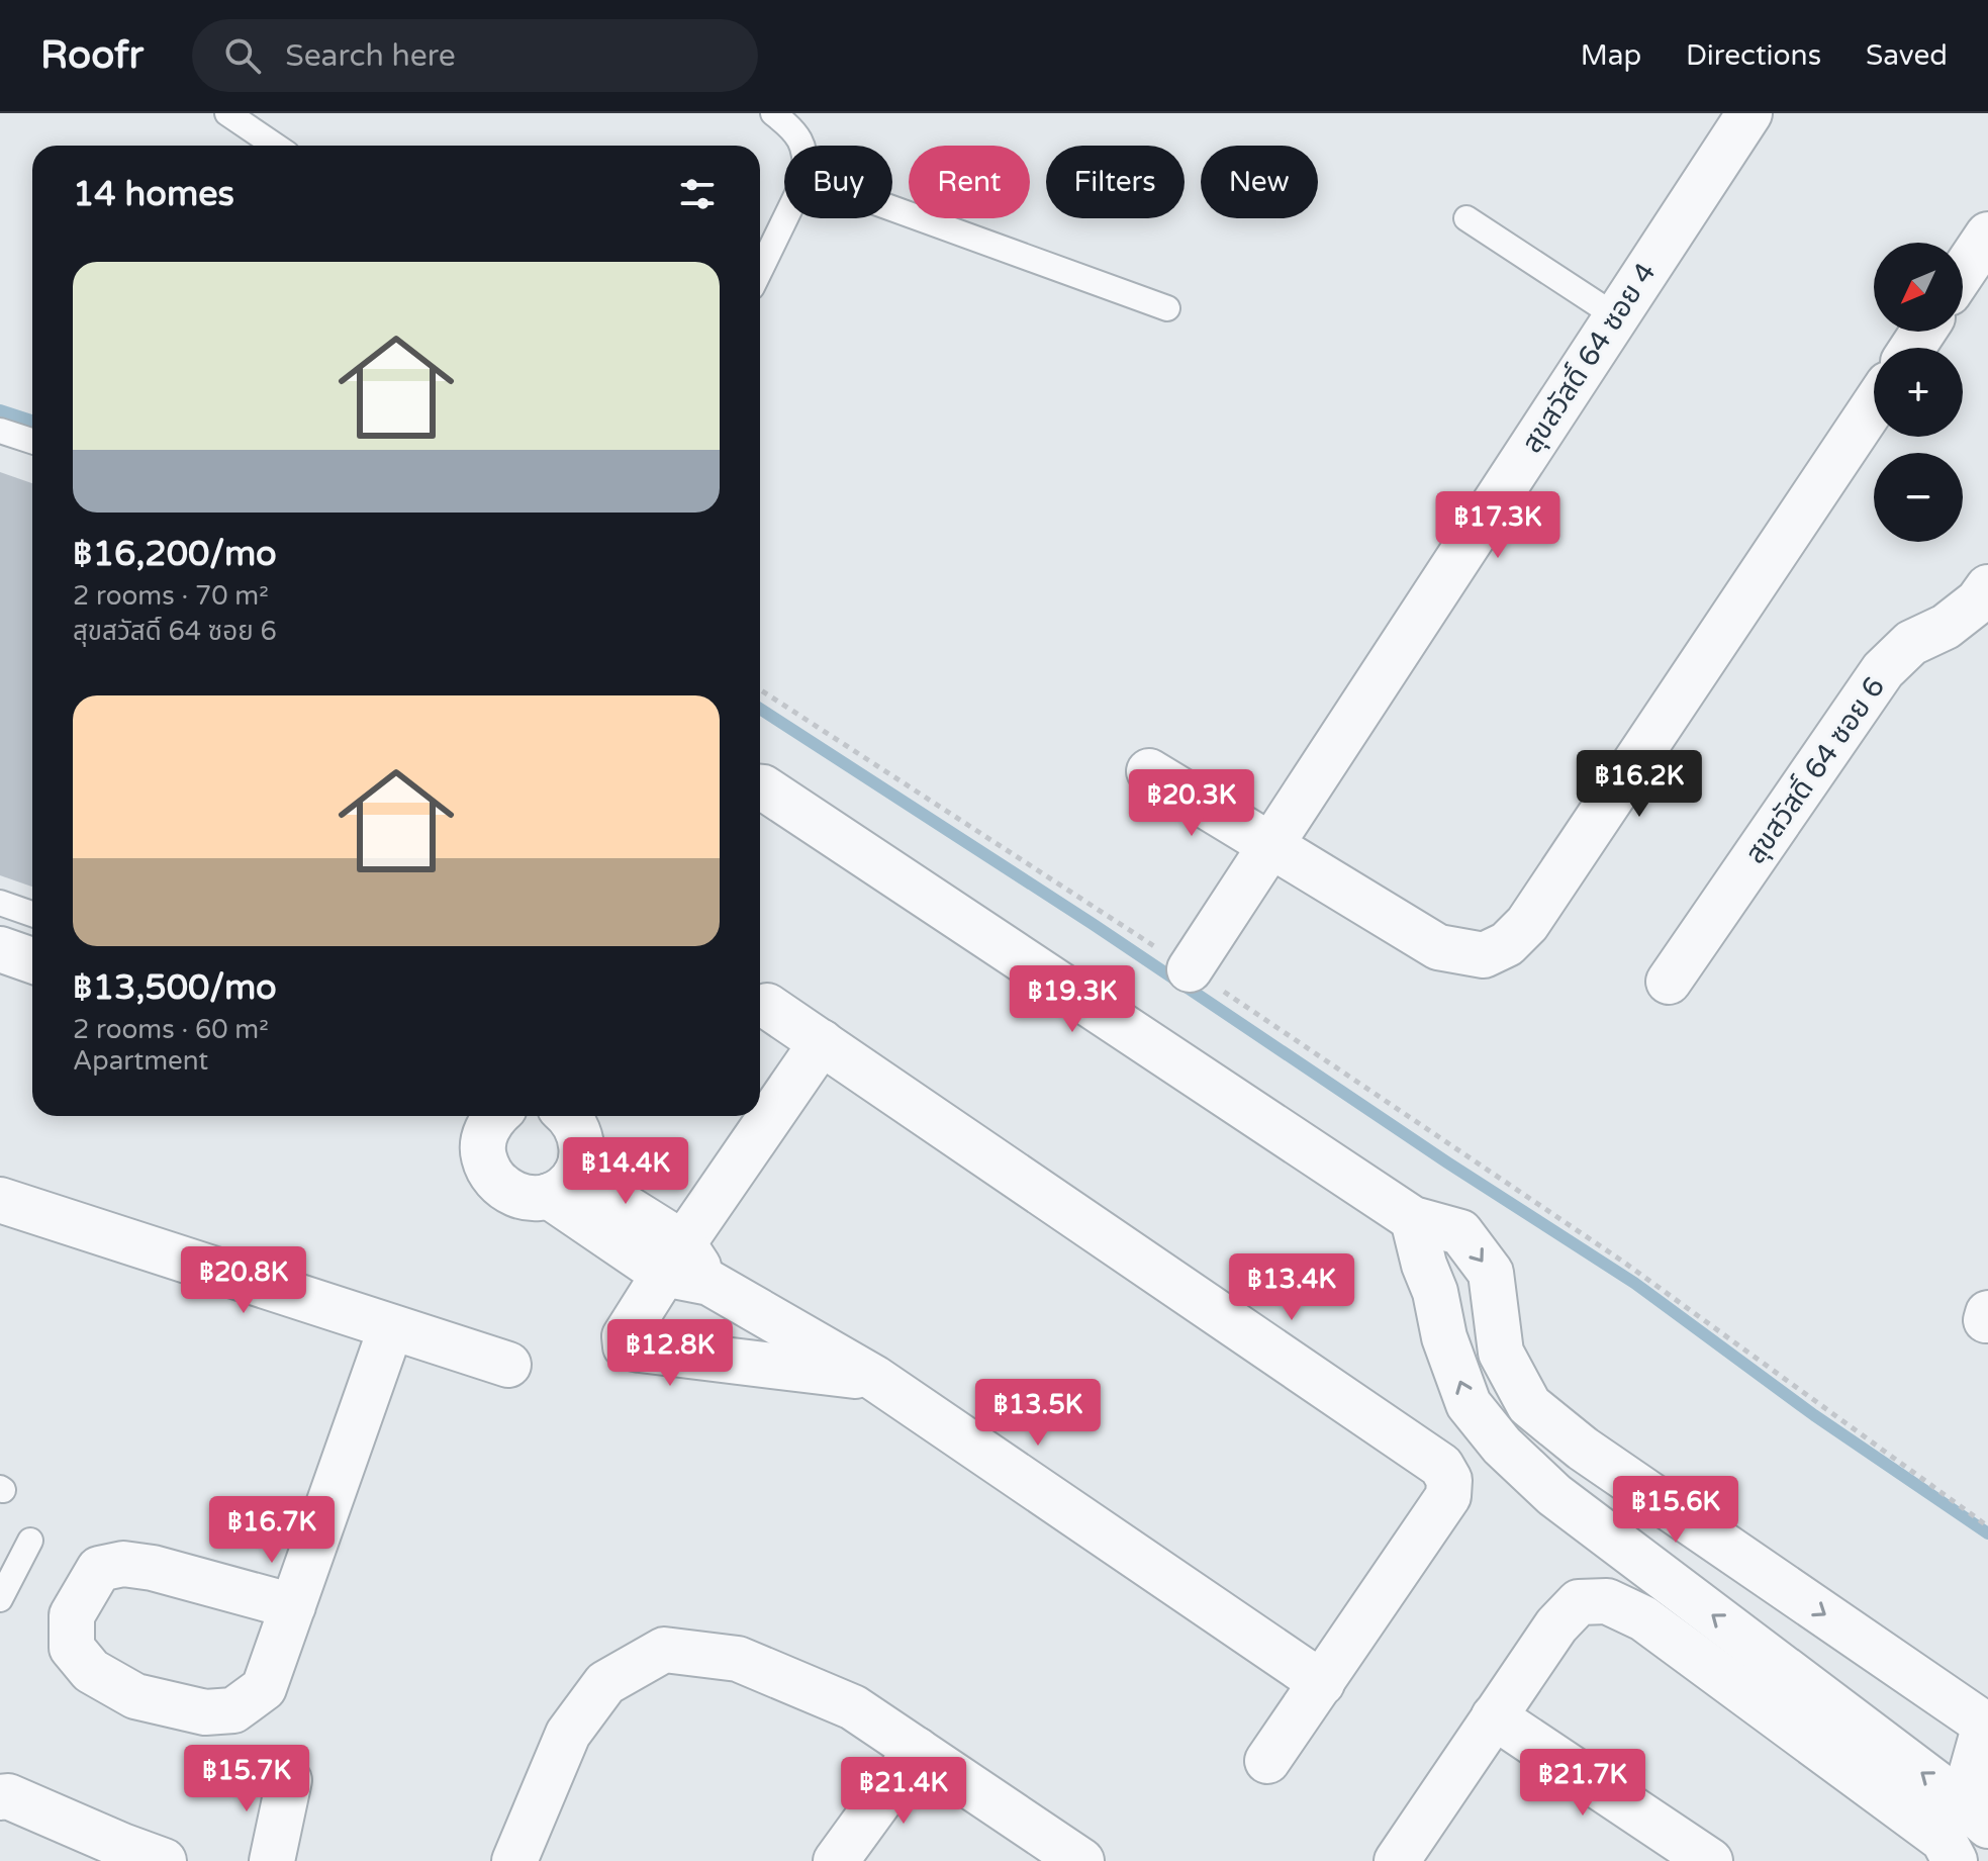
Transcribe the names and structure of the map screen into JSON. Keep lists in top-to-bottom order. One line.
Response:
{"streets":{"street":["สุขสวัสดิ์ 64 ซอย 4","สุขสวัสดิ์ 64 ซอย 6"]},"north":"bottom left","page":{"header":"Roofr","search":"Search here","nav":["Map","Directions","Saved"],"chip":["Buy","Rent","Filters","New"],"heading":"14 homes","map_buttons":["+","−"],"list":[{"name":"฿16,200/mo","note":"2 rooms · 70 m² · สุขสวัสดิ์ 64 ซอย 6"},{"name":"฿13,500/mo","note":"2 rooms · 60 m² · Apartment"}],"price":["฿17.3K","฿16.2K","฿20.3K","฿19.3K","฿14.4K","฿20.8K","฿13.4K","฿12.8K","฿13.5K","฿15.6K","฿16.7K","฿15.7K","฿21.7K","฿21.4K"]}}
